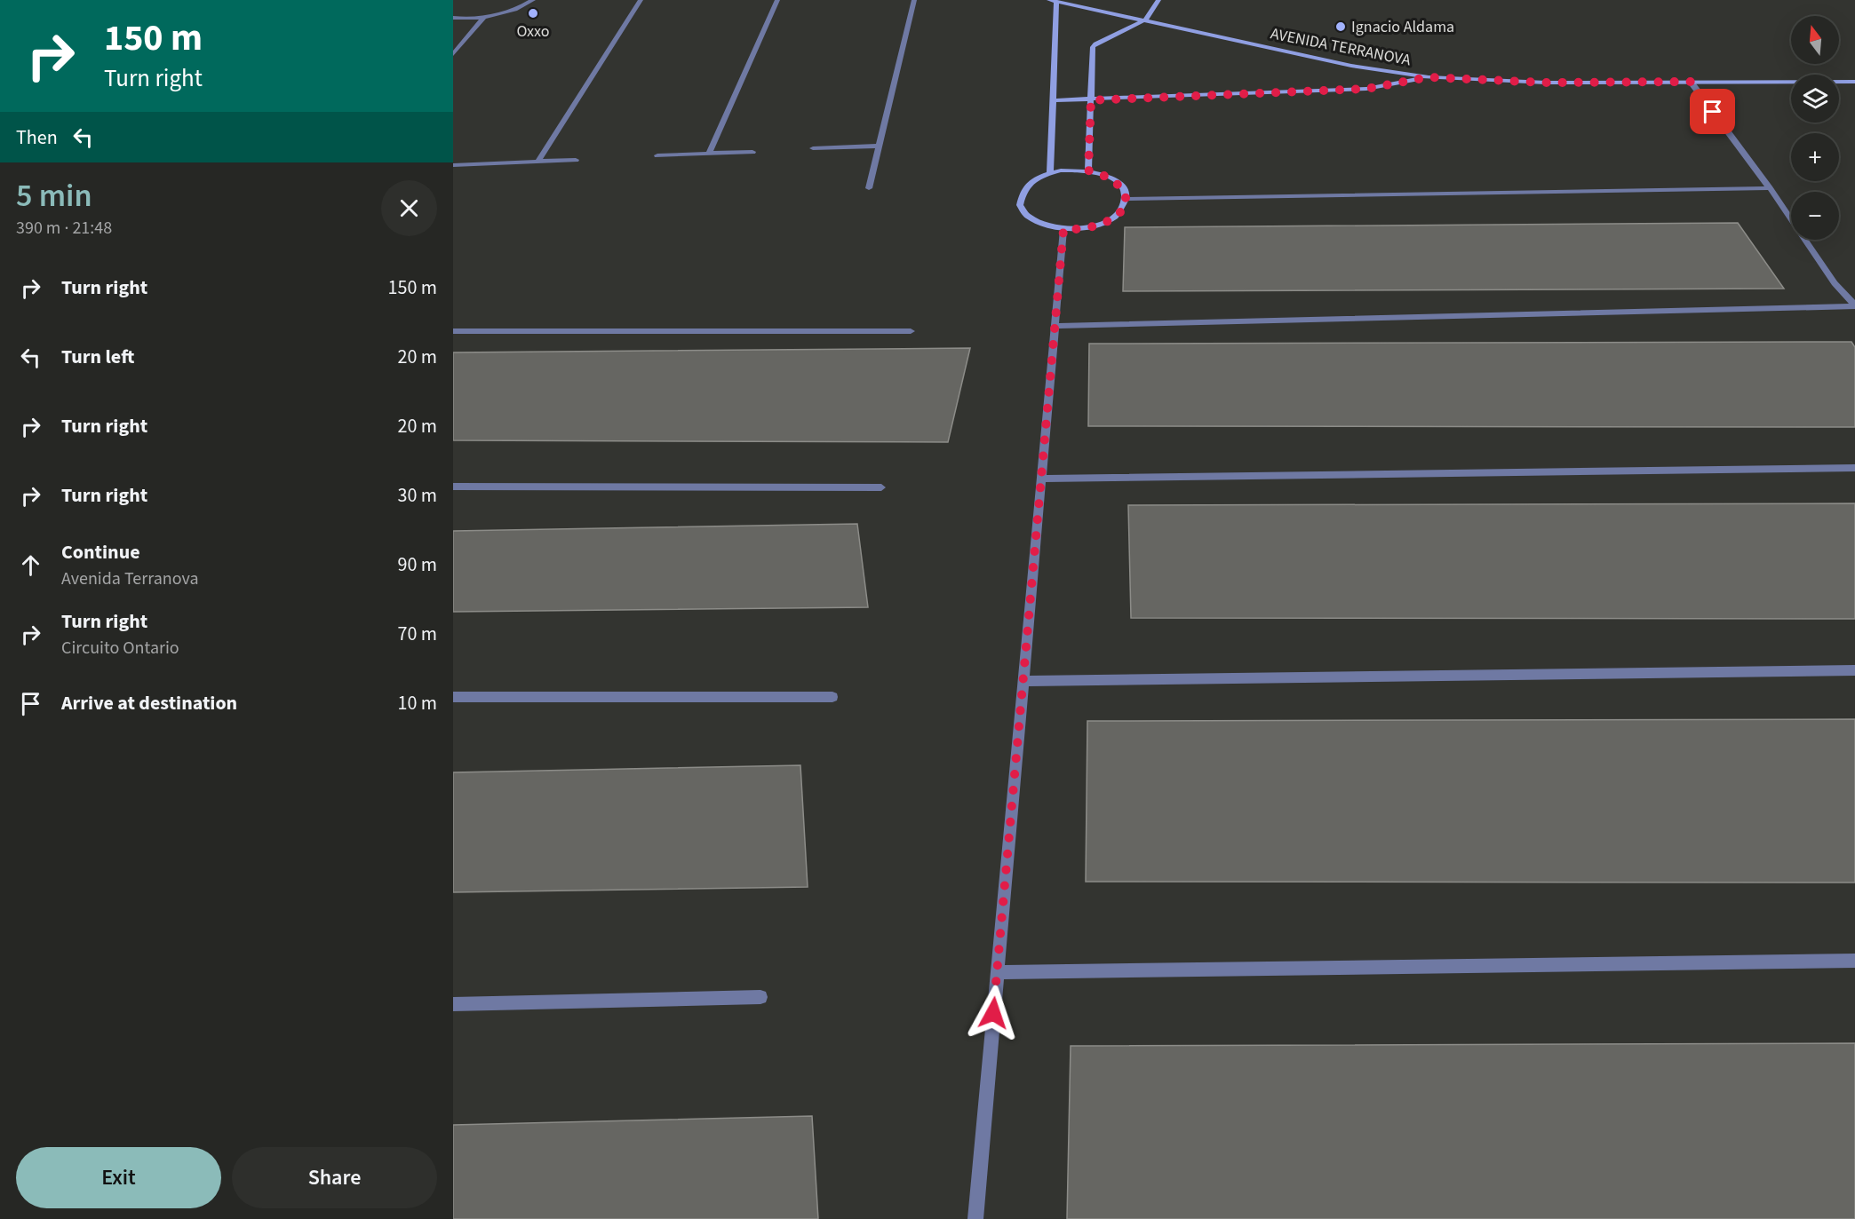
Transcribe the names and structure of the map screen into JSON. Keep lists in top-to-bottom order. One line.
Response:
{"streets":{"street":["AVENIDA TERRANOVA"]},"places":["Oxxo","Ignacio Aldama"],"north":"top","page":{"turn":["150 m","Turn right"],"map_buttons":["+","−"],"then":"Then","heading":["5 min","390 m · 21:48"],"list":[{"name":"Turn right","value":"150 m"},{"name":"Turn left","value":"20 m"},{"name":"Turn right","value":"20 m"},{"name":"Turn right","value":"30 m"},{"name":"Continue","note":"Avenida Terranova","value":"90 m"},{"name":"Turn right","note":"Circuito Ontario","value":"70 m"},{"name":"Arrive at destination","value":"10 m"}],"buttons":["Exit","Share"]}}
